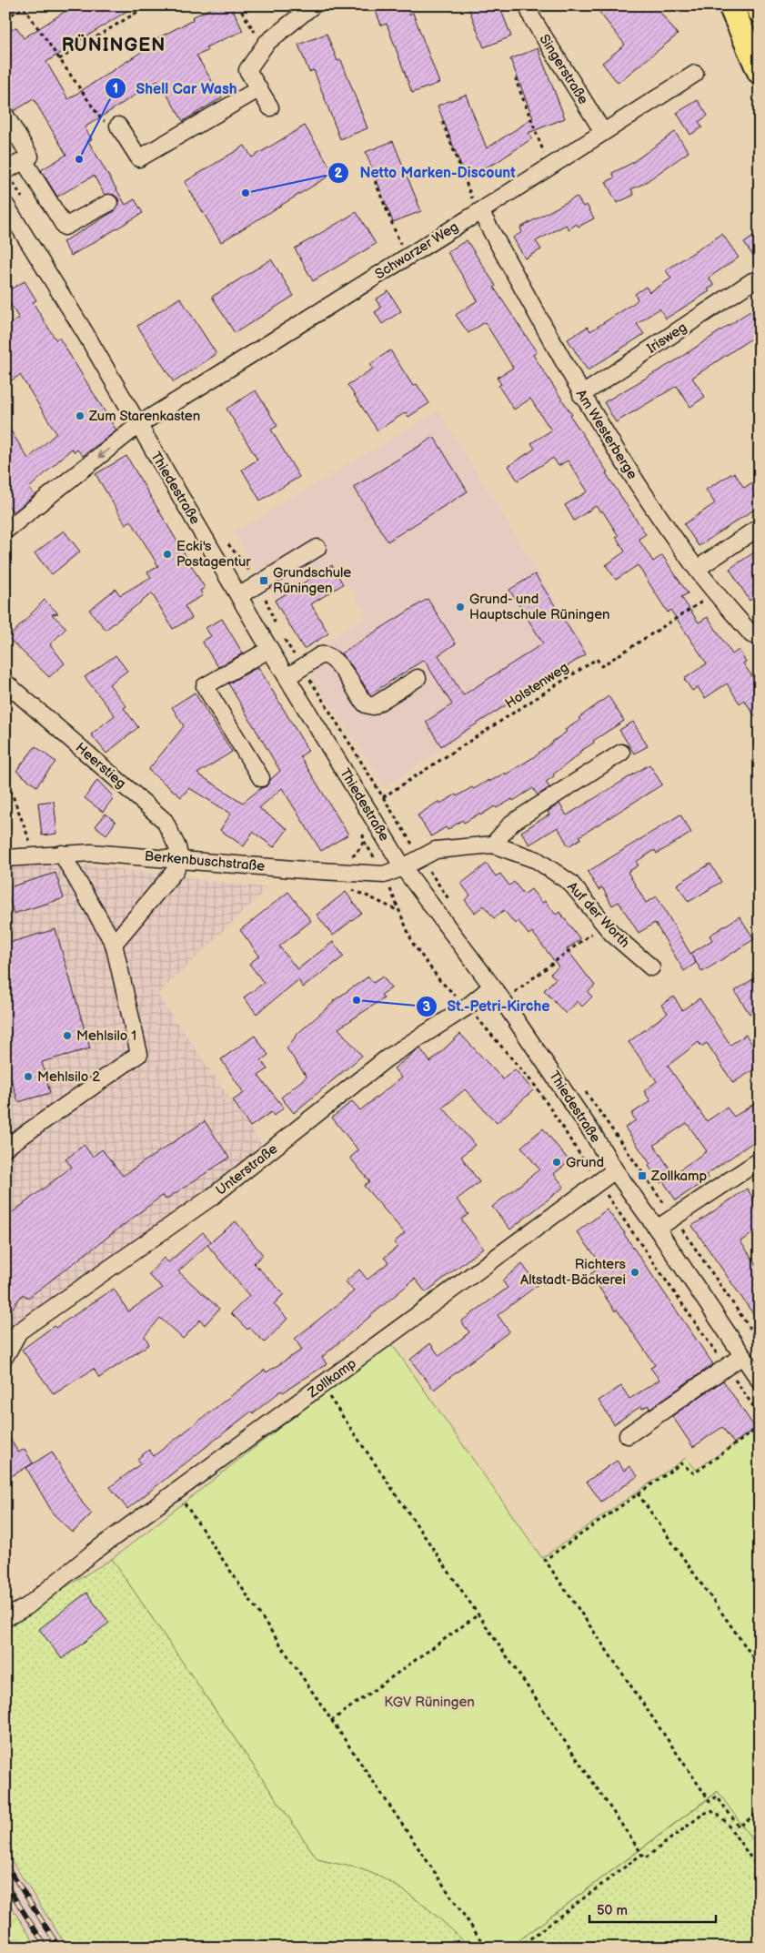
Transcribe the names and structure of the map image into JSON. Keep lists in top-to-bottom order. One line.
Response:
{"streets":{"street":["Singerstraße","Schwarzer Weg","Irisweg","Am Westerberge","Thiedestraße","Heerstieg","Berkenbuschstraße","Auf der Worth","Unterstraße","Zollkamp"],"path":["Holstenweg"]},"crossings":[["Singerstraße","Schwarzer Weg"],["Schwarzer Weg","Am Westerberge"],["Schwarzer Weg","Thiedestraße"],["Irisweg","Am Westerberge"],["Am Westerberge","Holstenweg"],["Thiedestraße","Holstenweg"],["Thiedestraße","Berkenbuschstraße"],["Thiedestraße","Auf der Worth"],["Thiedestraße","Unterstraße"],["Thiedestraße","Zollkamp"],["Heerstieg","Berkenbuschstraße"],["Berkenbuschstraße","Auf der Worth"]],"districts":["RÜNINGEN"],"parks":["KGV Rüningen"],"places":{"other":["Shell Car Wash","Netto Marken-Discount","Zum Starenkasten","Ecki's Postagentur","Grund- und Hauptschule Rüningen","St.-Petri-Kirche","Mehlsilo 1","Mehlsilo 2","Grund","Richters Altstadt-Bäckerei"],"transit":["Grundschule Rüningen","Zollkamp"]},"scale_bar":"50 m"}
